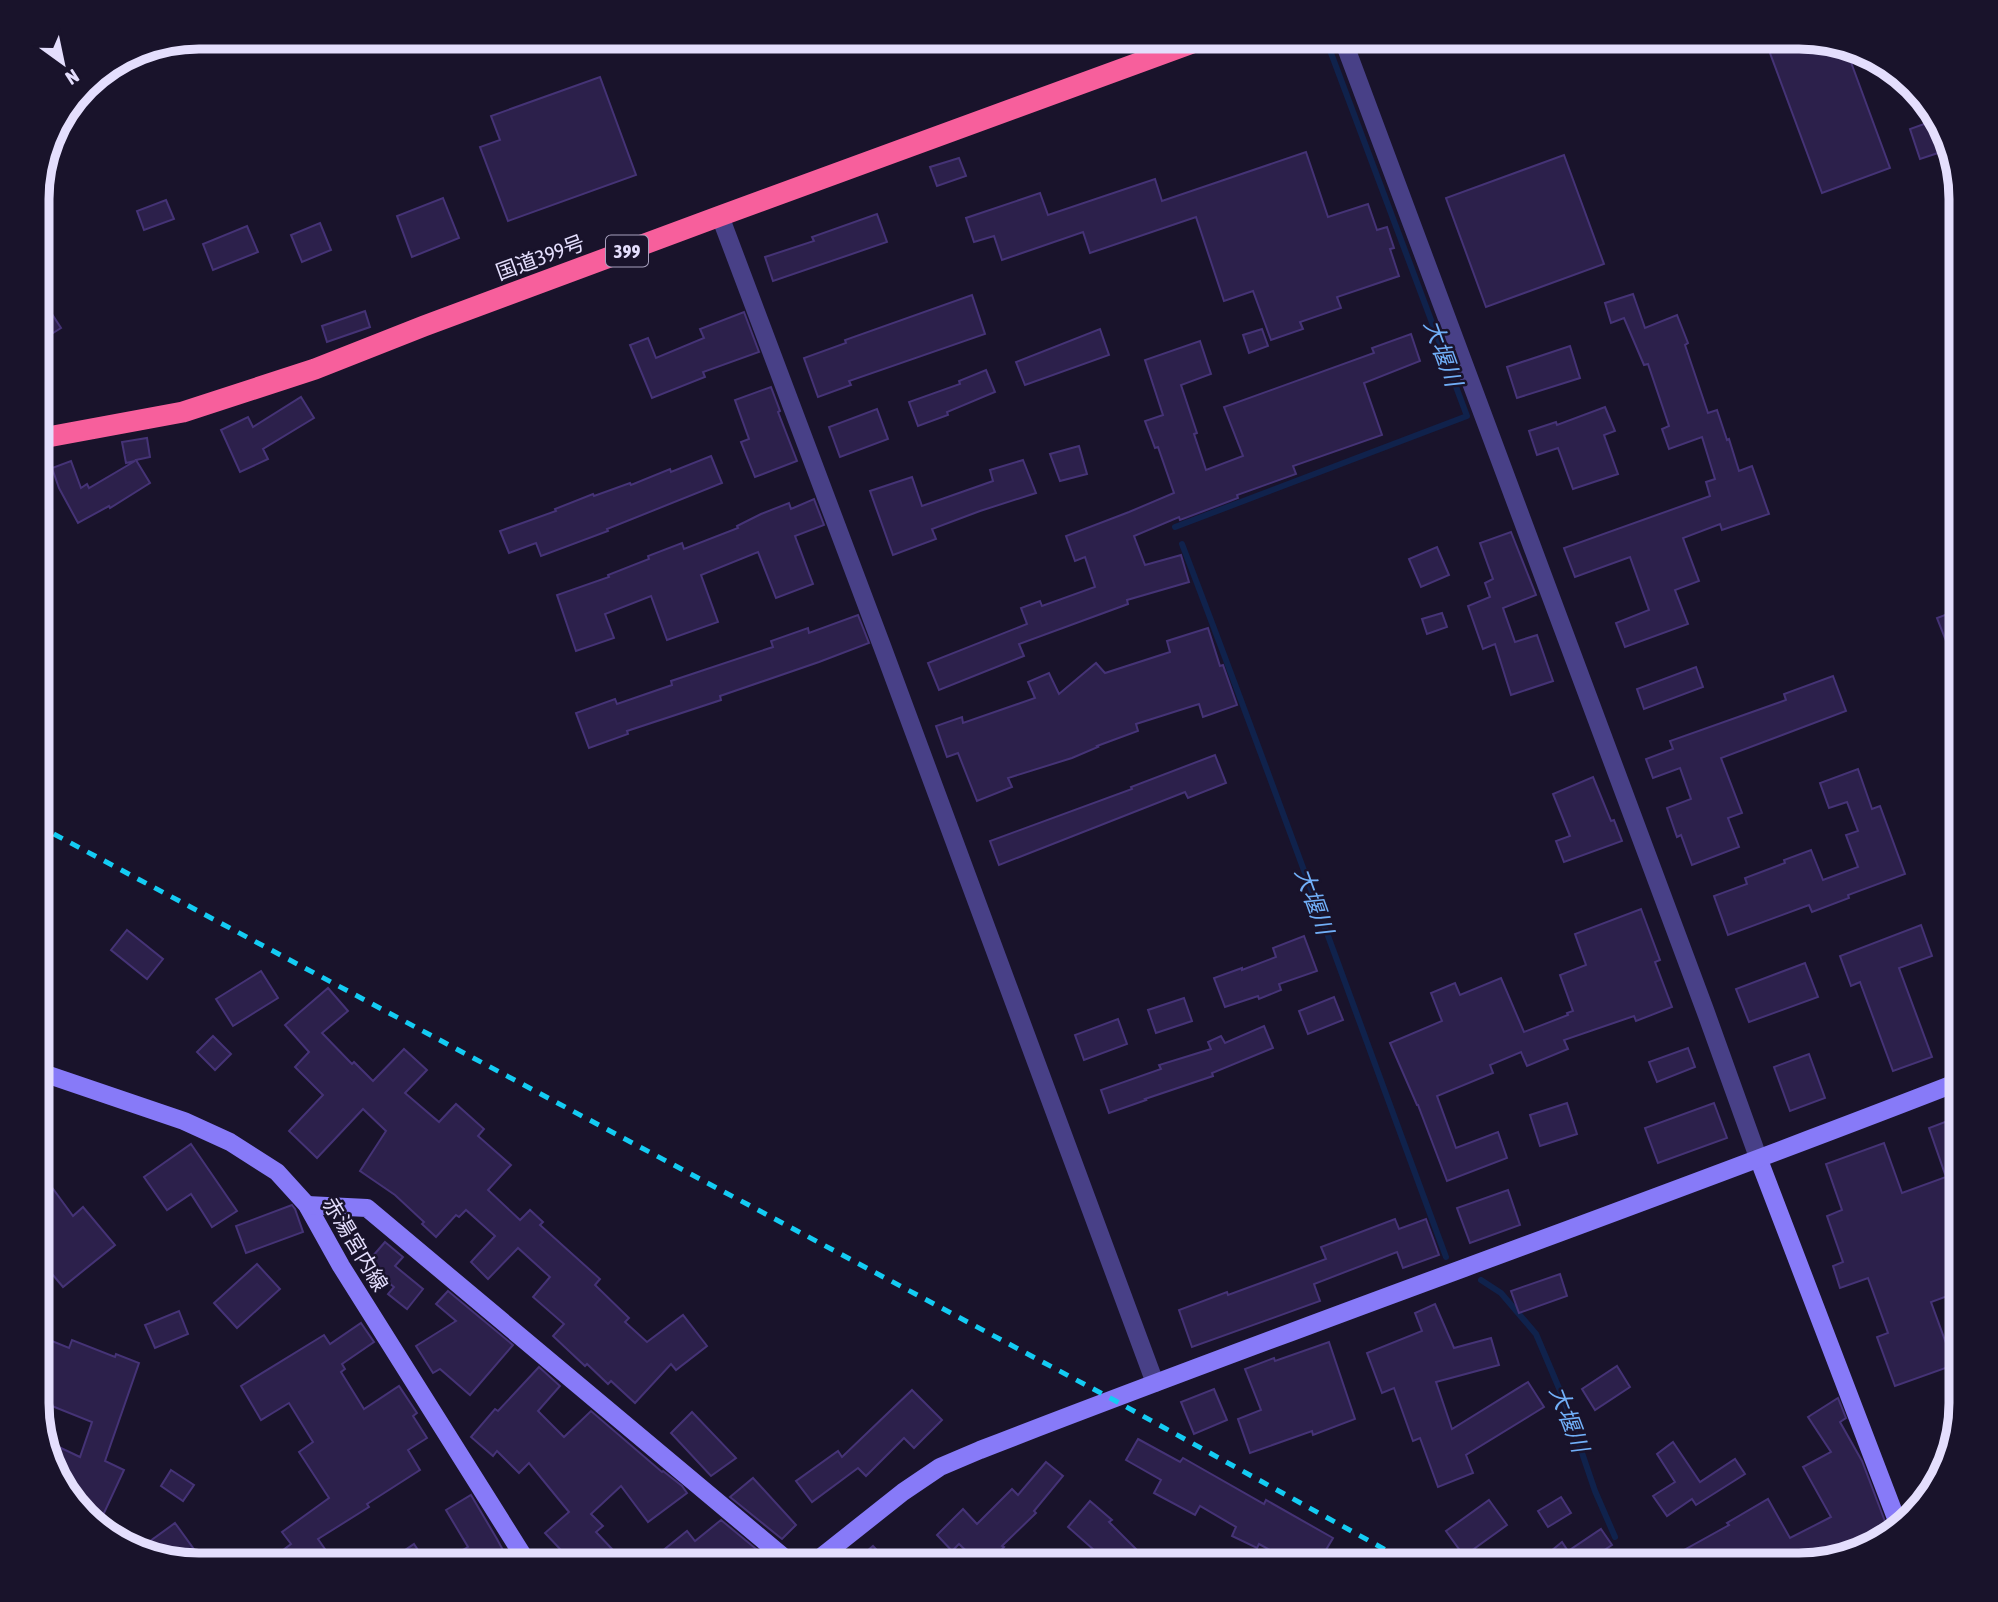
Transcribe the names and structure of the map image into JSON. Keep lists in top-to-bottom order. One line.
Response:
{"streets":{"highway":["399","国道399号"],"street":["赤湯宮内線"]},"water":["大堰川"],"north":"bottom right"}
